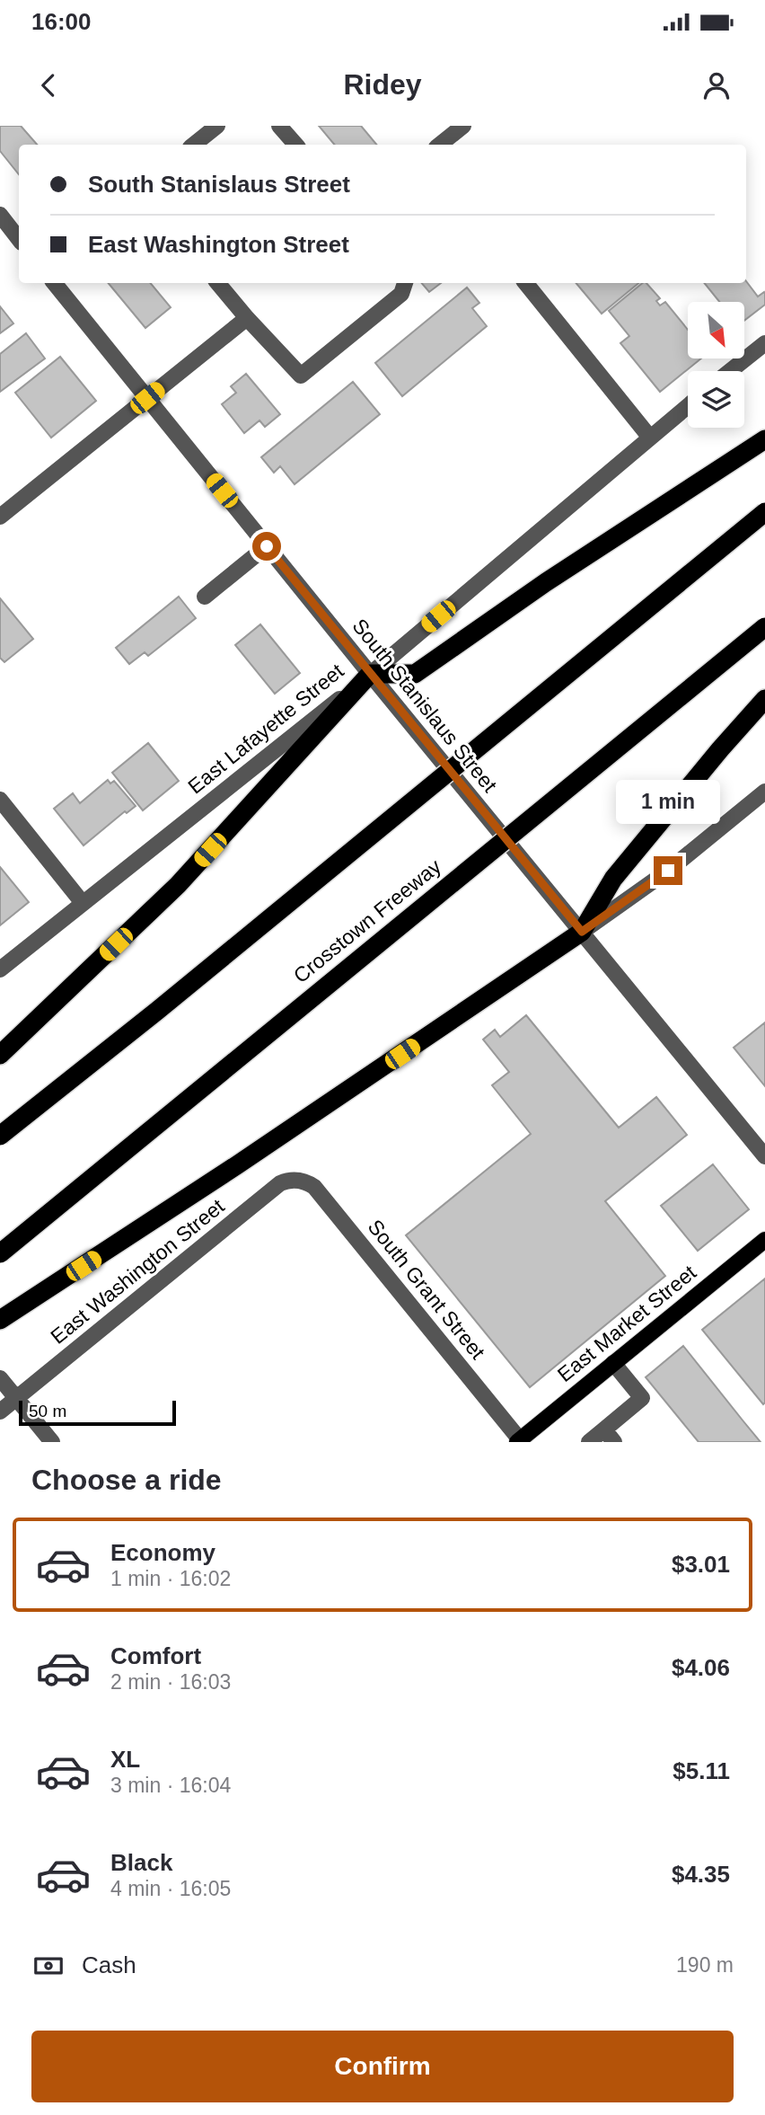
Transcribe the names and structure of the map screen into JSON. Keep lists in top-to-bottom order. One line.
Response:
{"streets":{"highway":["Crosstown Freeway"],"main road":["East Market Street"],"street":["South Stanislaus Street","East Lafayette Street","East Washington Street","South Grant Street"]},"crossings":[["South Stanislaus Street","East Lafayette Street"],["East Washington Street","South Grant Street"],["South Grant Street","East Market Street"]],"scale_bar":"50 m","north":"bottom right","page":{"status":"16:00","header":"Ridey","banner":["South Stanislaus Street","East Washington Street"],"bubble":"1 min","scale":"50 m","heading":"Choose a ride","list":[{"name":"Economy","note":"1 min · 16:02","value":"$3.01"},{"name":"Comfort","note":"2 min · 16:03","value":"$4.06"},{"name":"XL","note":"3 min · 16:04","value":"$5.11"},{"name":"Black","note":"4 min · 16:05","value":"$4.35"}],"pay":["Cash","190 m"],"buttons":"Confirm"}}
